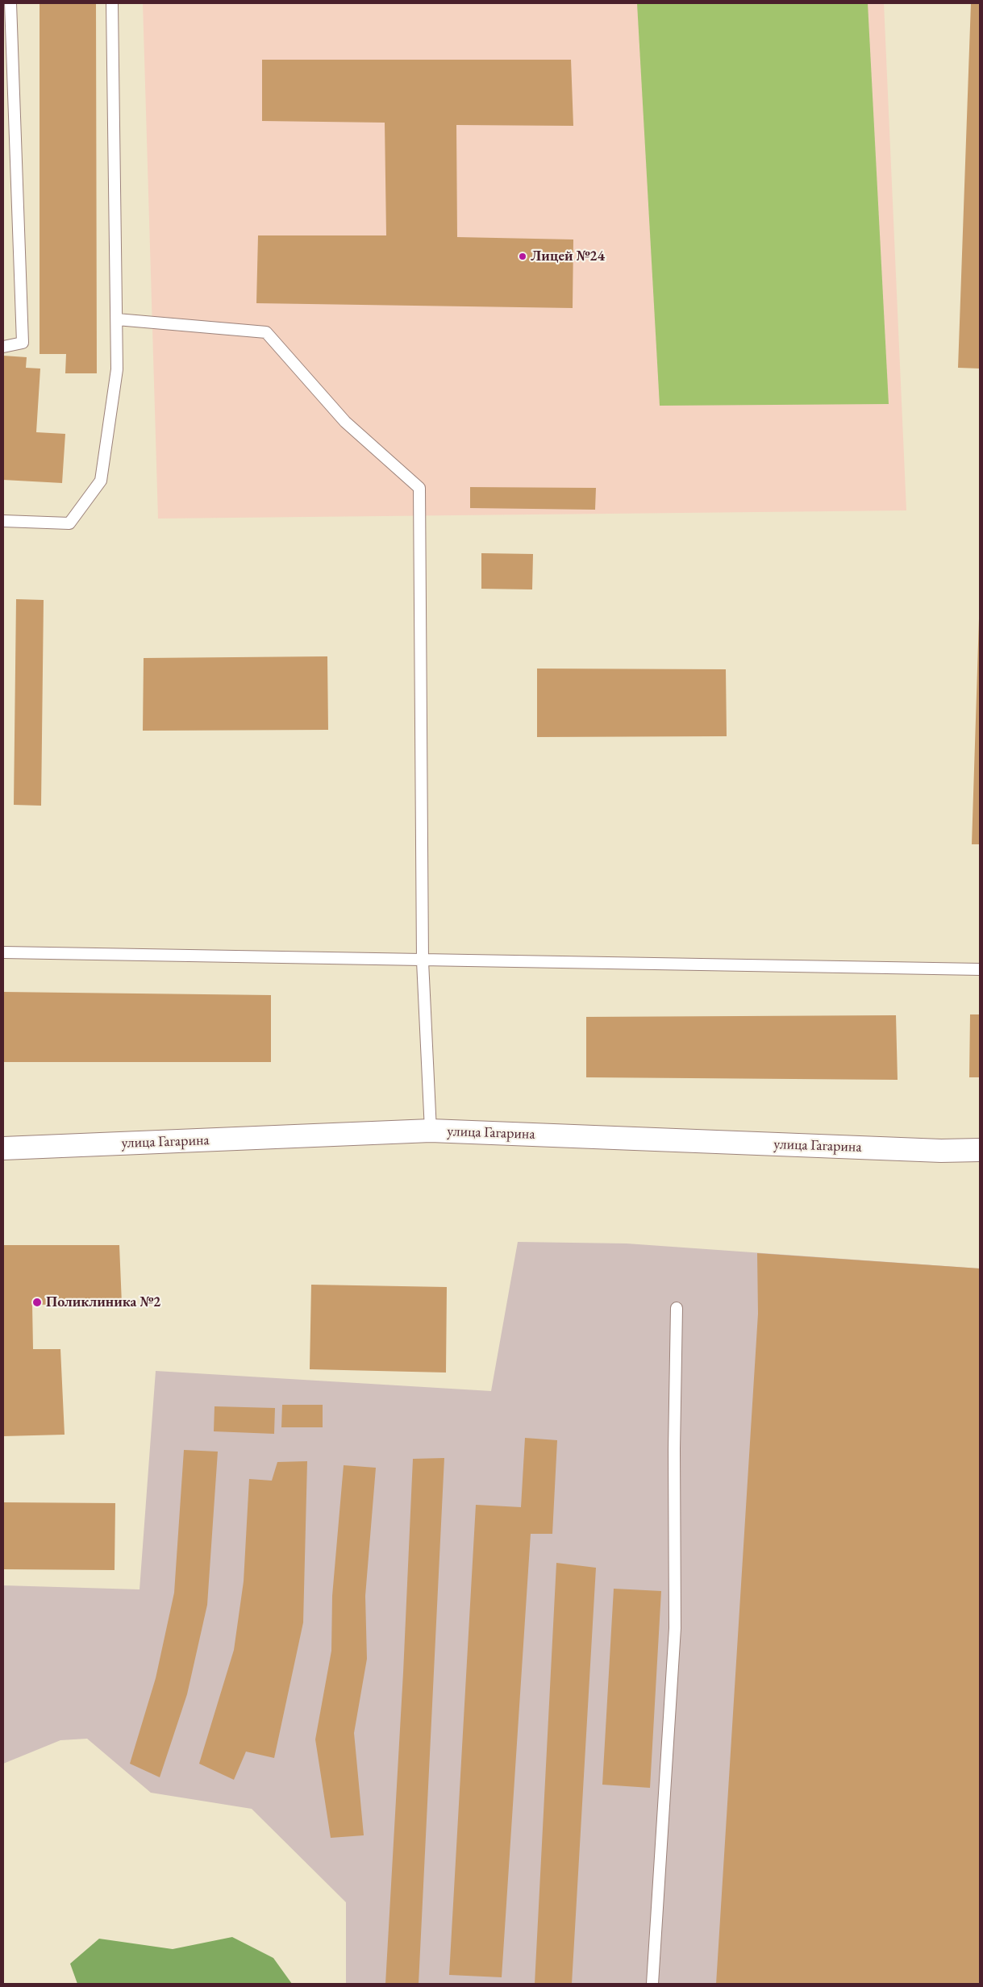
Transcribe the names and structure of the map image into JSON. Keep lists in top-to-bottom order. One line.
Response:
{"streets":{"street":["улица Гагарина"]},"places":["Лицей №24","Поликлиника №2"]}
